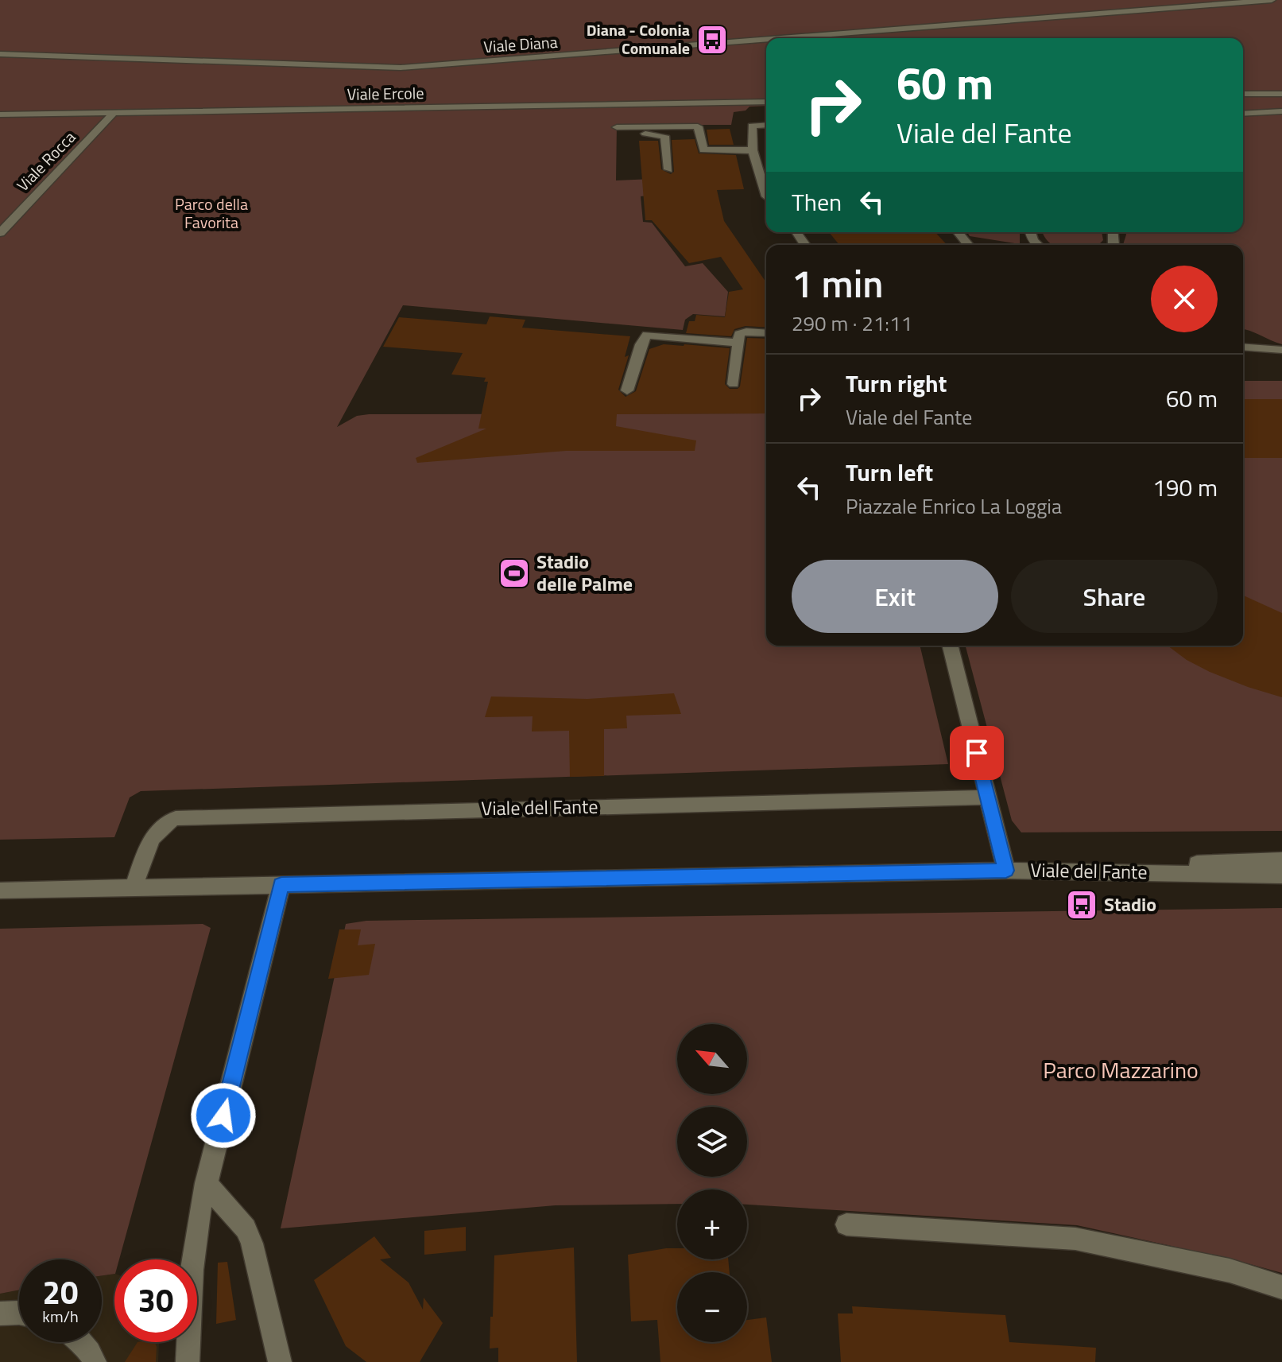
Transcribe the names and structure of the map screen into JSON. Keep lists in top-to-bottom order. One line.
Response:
{"streets":{"street":["Viale Diana","Viale Ercole","Viale Rocca","Viale del Fante"]},"crossings":[["Viale Ercole","Viale Rocca"]],"parks":["Parco della Favorita","Parco Mazzarino"],"places":{"bus stop":["Diana - Colonia Comunale","Stadio"],"sports":["Stadio delle Palme"]},"north":"top left","page":{"turn":["60 m","Viale del Fante"],"then":"Then","heading":["1 min","290 m · 21:11"],"list":[{"name":"Turn right","note":"Viale del Fante","value":"60 m"},{"name":"Turn left","note":"Piazzale Enrico La Loggia","value":"190 m"}],"buttons":["Exit","Share"],"map_buttons":["+","−"],"speed":"20 km/h","limit":"30"}}
